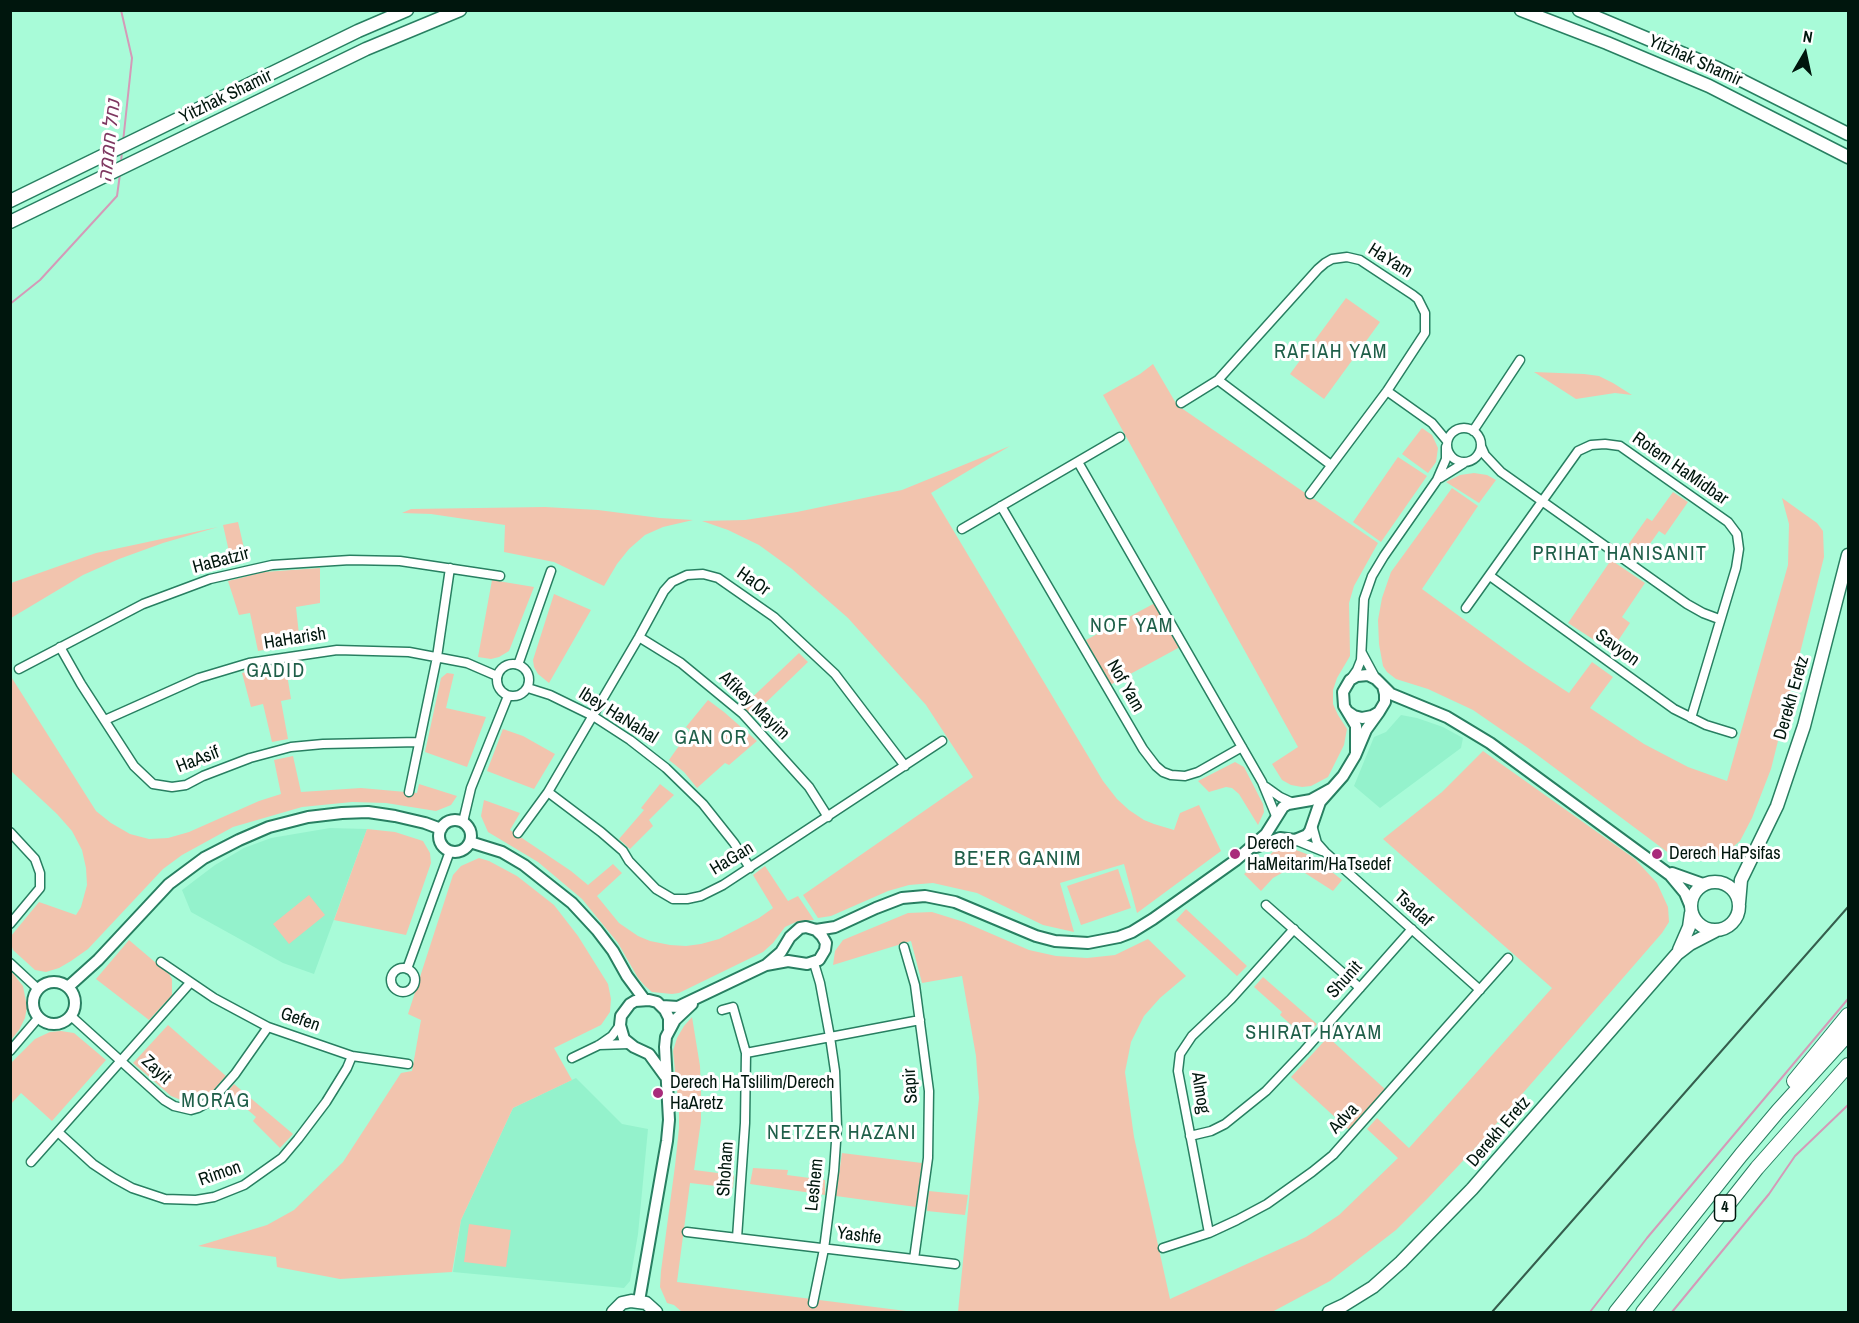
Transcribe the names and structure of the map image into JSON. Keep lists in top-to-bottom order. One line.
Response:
{"streets":{"highway":["4"],"main road":["Yitzhak Shamir","Derekh Eretz"],"street":["HaYam","Rotem HaMidbar","HaBatzir","HaOr","HaHarish","Savyon","Nof Yam","Afikey Mayim","Ibey HaNahal","HaAsif","HaGan","Tsadaf","Shunit","Gefen","Zayit","Sapir","Almog","Adva","Shoham","Rimon","Leshem","Yashfe"]},"crossings":[["Rotem HaMidbar","Savyon"],["HaBatzir","HaAsif"],["HaOr","Afikey Mayim"],["HaOr","Ibey HaNahal"],["HaOr","HaGan"],["HaHarish","Ibey HaNahal"],["HaHarish","HaAsif"],["Afikey Mayim","HaGan"],["Ibey HaNahal","HaGan"],["Tsadaf","Shunit"],["Tsadaf","Adva"],["Shunit","Almog"],["Gefen","Zayit"],["Gefen","Rimon"],["Sapir","Yashfe"],["Almog","Adva"],["Shoham","Yashfe"],["Leshem","Yashfe"]],"districts":["RAFIAH YAM","PRIHAT HANISANIT","NOF YAM","GADID","GAN OR","BE'ER GANIM","SHIRAT HAYAM","MORAG","NETZER HAZANI"],"water":["נחל חממה"],"places":["Derech HaMeitarim/HaTsedef","Derech HaPsifas","Derech HaTslilim/Derech HaAretz"],"north":"top"}
